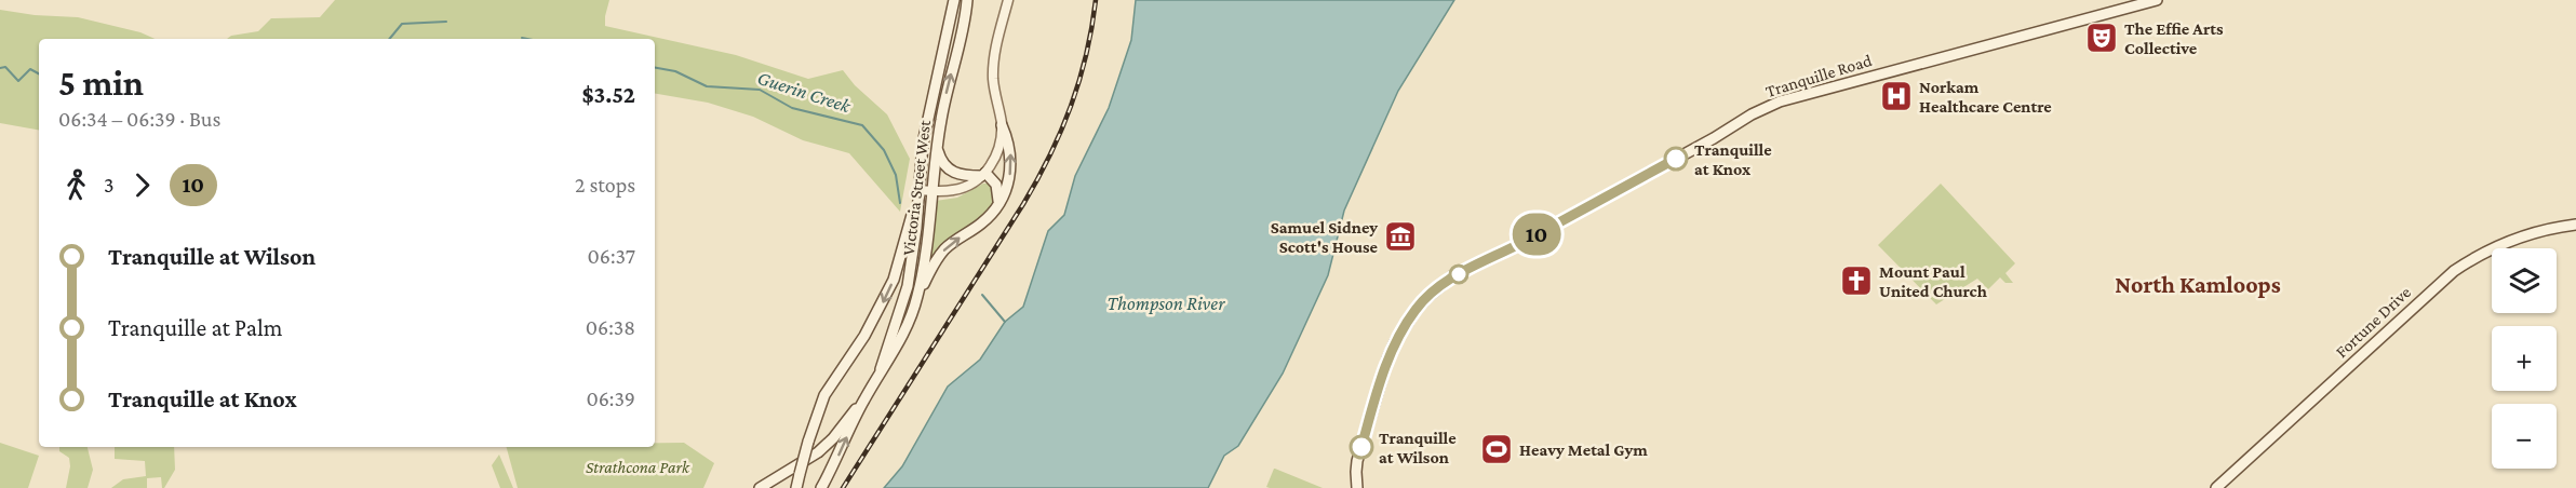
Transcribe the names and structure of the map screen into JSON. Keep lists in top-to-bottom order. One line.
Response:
{"streets":{"main road":["Tranquille Road","Victoria Street West","Fortune Drive"]},"districts":["North Kamloops"],"water":["Guerin Creek","Thompson River"],"parks":["Strathcona Park"],"places":{"theatre":["The Effie Arts Collective"],"hospital":["Norkam Healthcare Centre"],"other":["Tranquille at Knox","Tranquille at Wilson"],"museum":["Samuel Sidney Scott's House"],"church":["Mount Paul United Church"],"sports":["Heavy Metal Gym"]},"lines":["bus line 10"],"page":{"on_map":"10","heading":["5 min","06:34 – 06:39 · Bus","$3.52"],"legs":["3","10","2 stops"],"list":[{"name":"Tranquille at Wilson","value":"06:37"},{"name":"Tranquille at Palm","value":"06:38"},{"name":"Tranquille at Knox","value":"06:39"}],"map_buttons":["+","−"]}}
